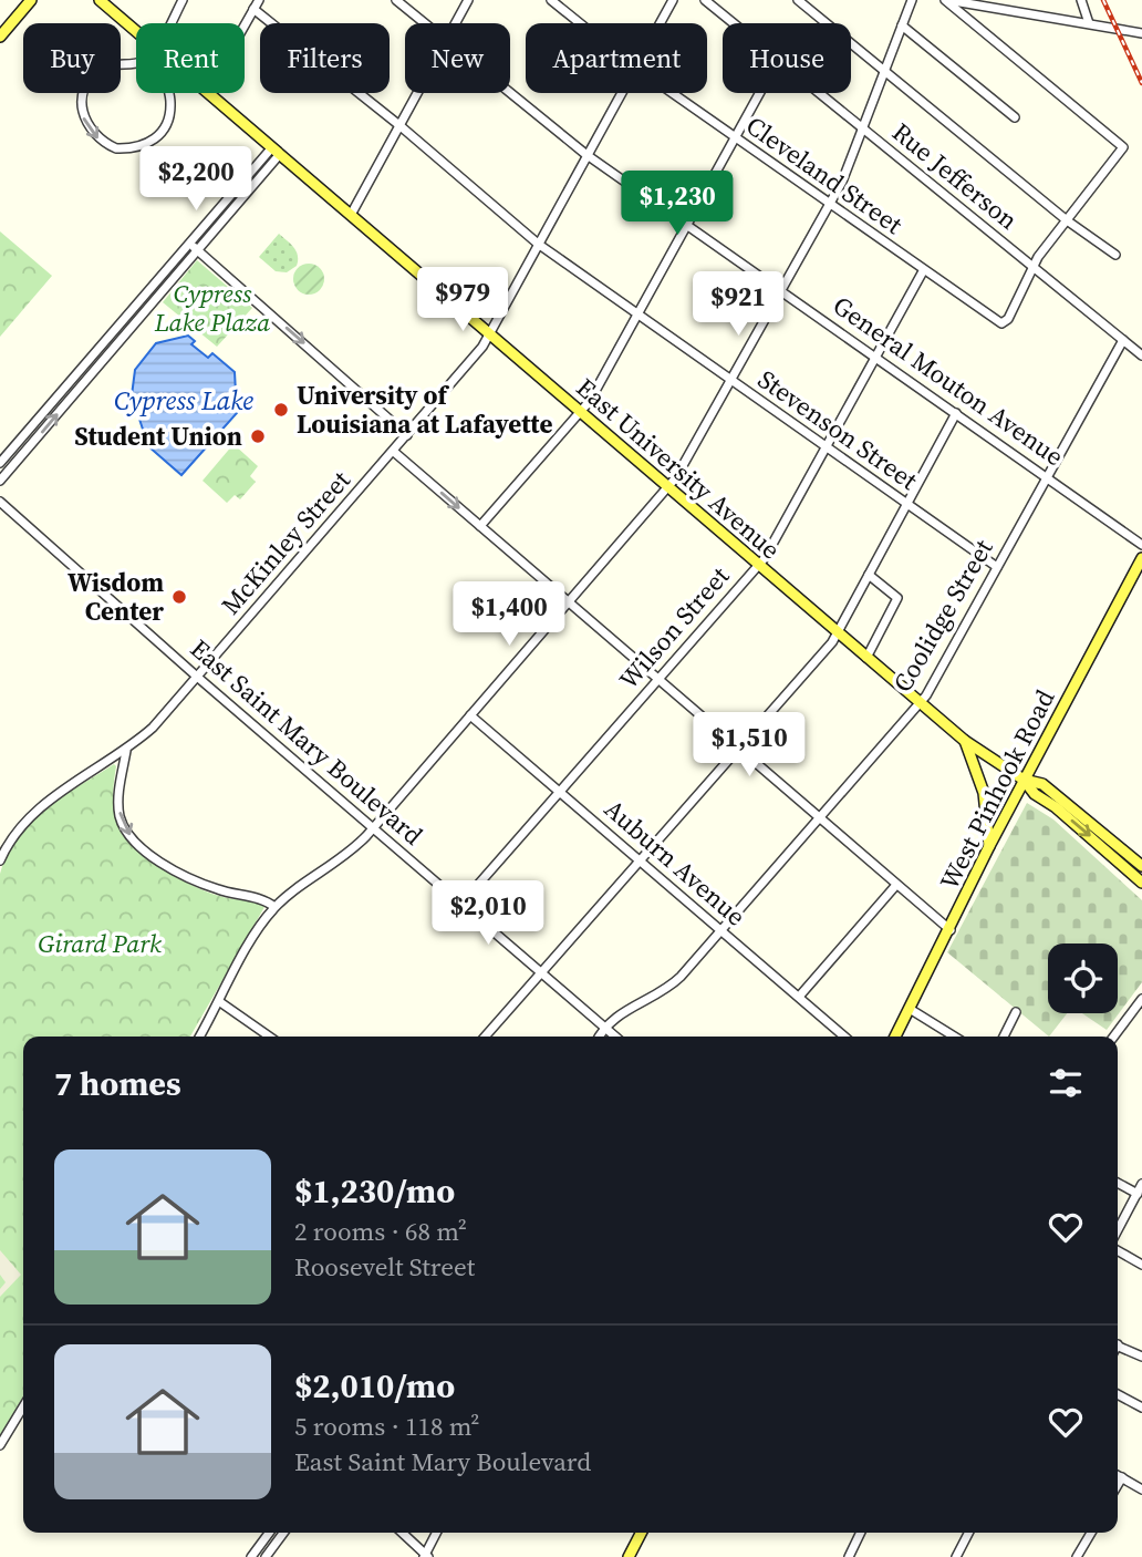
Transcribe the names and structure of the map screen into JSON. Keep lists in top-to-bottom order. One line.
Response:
{"streets":{"main road":["East University Avenue","West Pinhook Road"],"street":["Cleveland Street","Rue Jefferson","General Mouton Avenue","Stevenson Street","McKinley Street","Coolidge Street","Wilson Street","East Saint Mary Boulevard","Auburn Avenue"]},"crossings":[["Cleveland Street","Rue Jefferson"],["Cleveland Street","Wilson Street"],["Rue Jefferson","Coolidge Street"],["General Mouton Avenue","McKinley Street"],["General Mouton Avenue","Coolidge Street"],["General Mouton Avenue","Wilson Street"],["Stevenson Street","McKinley Street"],["Stevenson Street","Coolidge Street"],["Stevenson Street","Wilson Street"],["East University Avenue","McKinley Street"],["East University Avenue","Coolidge Street"],["East University Avenue","Wilson Street"],["East University Avenue","West Pinhook Road"],["McKinley Street","East Saint Mary Boulevard"],["Coolidge Street","East Saint Mary Boulevard"],["Coolidge Street","Auburn Avenue"],["Wilson Street","East Saint Mary Boulevard"],["Wilson Street","Auburn Avenue"]],"water":["Cypress Lake"],"parks":["Cypress Lake Plaza","Girard Park"],"places":["University of Louisiana at Lafayette","Student Union","Wisdom Center"],"page":{"chip":["Buy","Rent","Filters","New","Apartment","House"],"price":["$2,200","$1,230","$979","$921","$1,400","$1,510","$2,010"],"heading":"7 homes","list":[{"name":"$1,230/mo","note":"2 rooms · 68 m² · Roosevelt Street"},{"name":"$2,010/mo","note":"5 rooms · 118 m² · East Saint Mary Boulevard"}]}}
